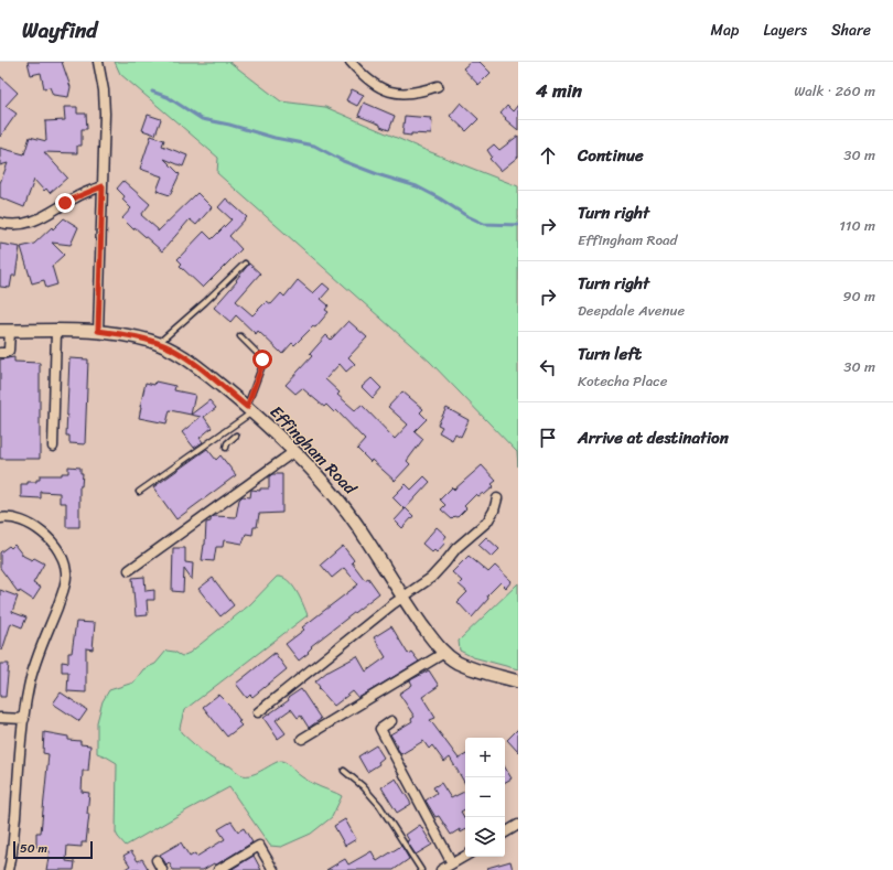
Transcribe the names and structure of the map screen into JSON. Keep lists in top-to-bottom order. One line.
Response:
{"streets":{"street":["Effingham Road"]},"scale_bar":"50 m","page":{"header":"Wayfind","nav":["Map","Layers","Share"],"heading":["4 min","Walk · 260 m"],"list":[["Continue","30 m"],["Turn right","Effingham Road","110 m"],["Turn right","Deepdale Avenue","90 m"],["Turn left","Kotecha Place","30 m"],"Arrive at destination"],"map_buttons":["+","−"],"scale":"50 m"}}
